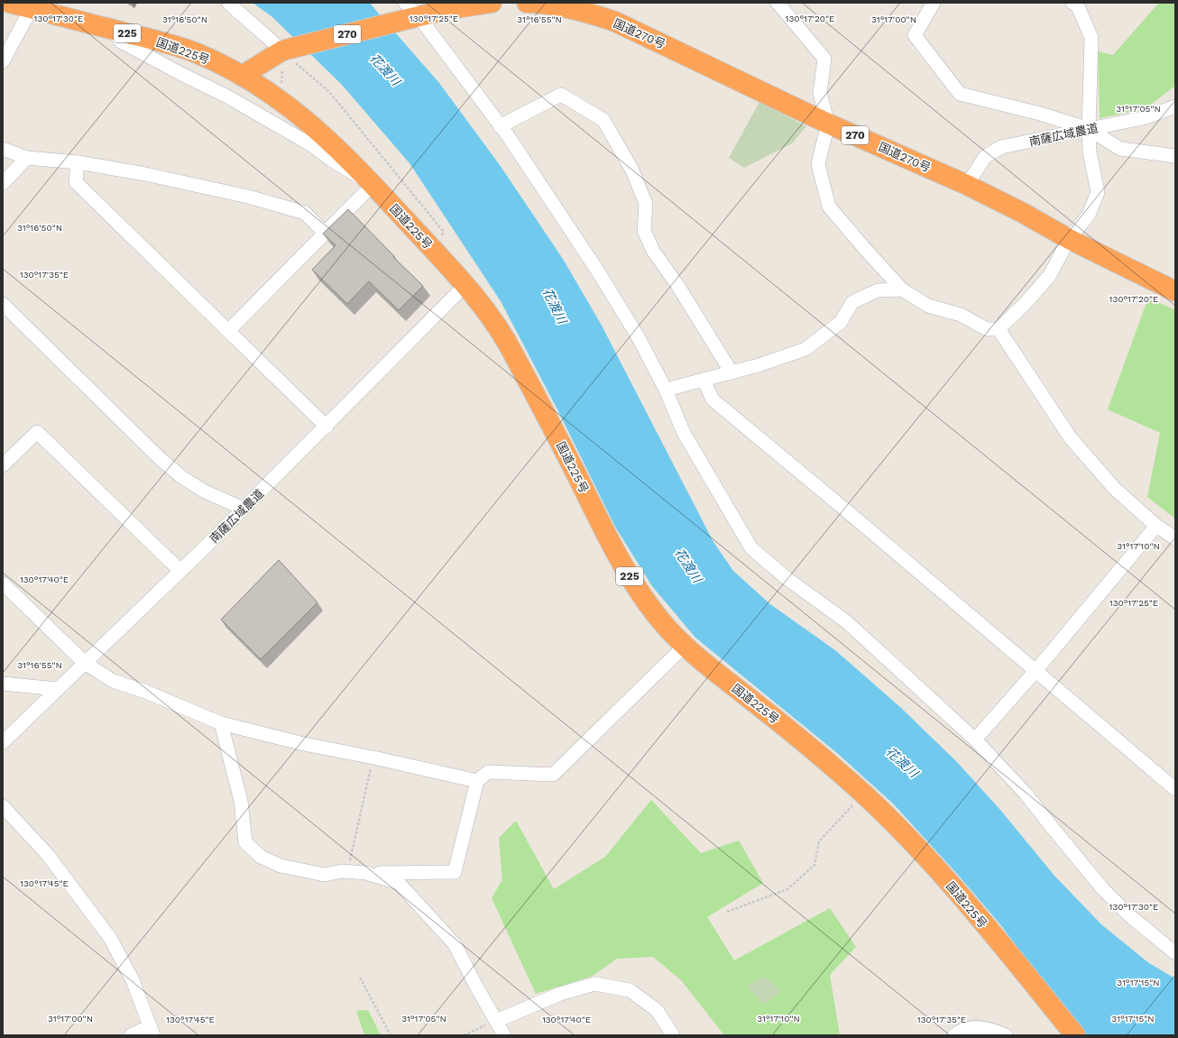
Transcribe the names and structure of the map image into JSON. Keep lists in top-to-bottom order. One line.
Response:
{"streets":{"highway":["225","国道270号","270","国道225号"],"street":["南薩広域農道"]},"crossings":[["国道270号","南薩広域農道"],["270","国道225号"],["国道225号","南薩広域農道"]],"water":["花渡川"],"coordinates":["130°17'30\"E","130°17'25\"E","130°17'20\"E","31°16'50\"N","31°16'55\"N","31°17'00\"N","31°17'05\"N","130°17'35\"E","31°17'10\"N","130°17'40\"E","130°17'45\"E","31°17'15\"N"]}
